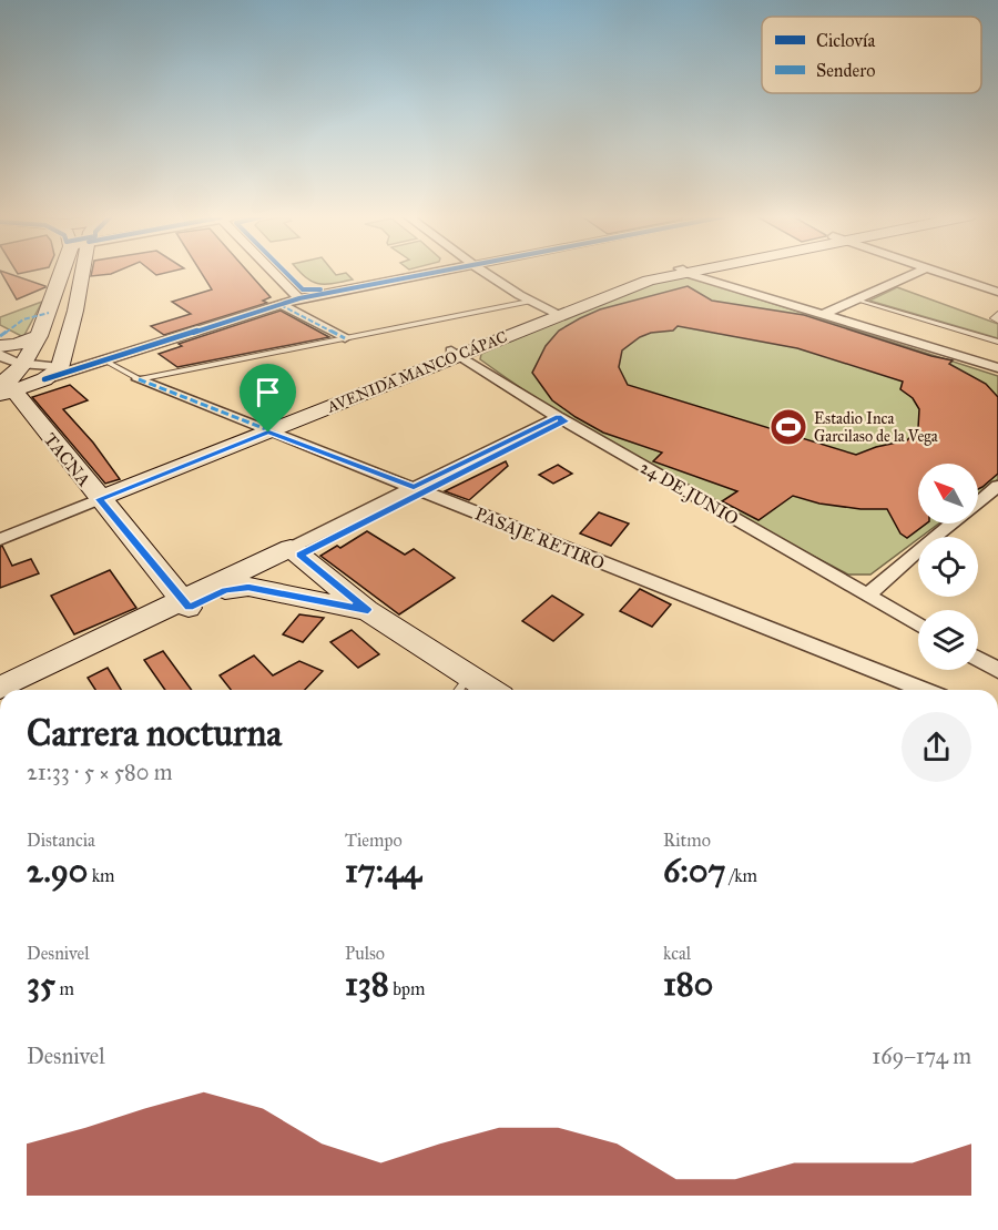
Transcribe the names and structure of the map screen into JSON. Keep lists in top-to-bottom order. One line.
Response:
{"streets":{"main road":["AVENIDA MANCO CÁPAC","TACNA"],"street":["24 DE JUNIO","PASAJE RETIRO"]},"crossings":[["AVENIDA MANCO CÁPAC","TACNA"],["AVENIDA MANCO CÁPAC","24 DE JUNIO"],["AVENIDA MANCO CÁPAC","PASAJE RETIRO"]],"places":{"sports":["Estadio Inca Garcilaso de la Vega"]},"legend":["Ciclovía","Sendero"],"north":"top left","page":{"heading":["Carrera nocturna","21:33 · 5 × 580 m"],"stats":[["Distancia","2.90 km"],["Tiempo","17:44"],["Ritmo","6:07 /km"],["Desnivel","35 m"],["Pulso","138 bpm"],["kcal","180"]],"chart":["Desnivel","169–174 m"]}}
